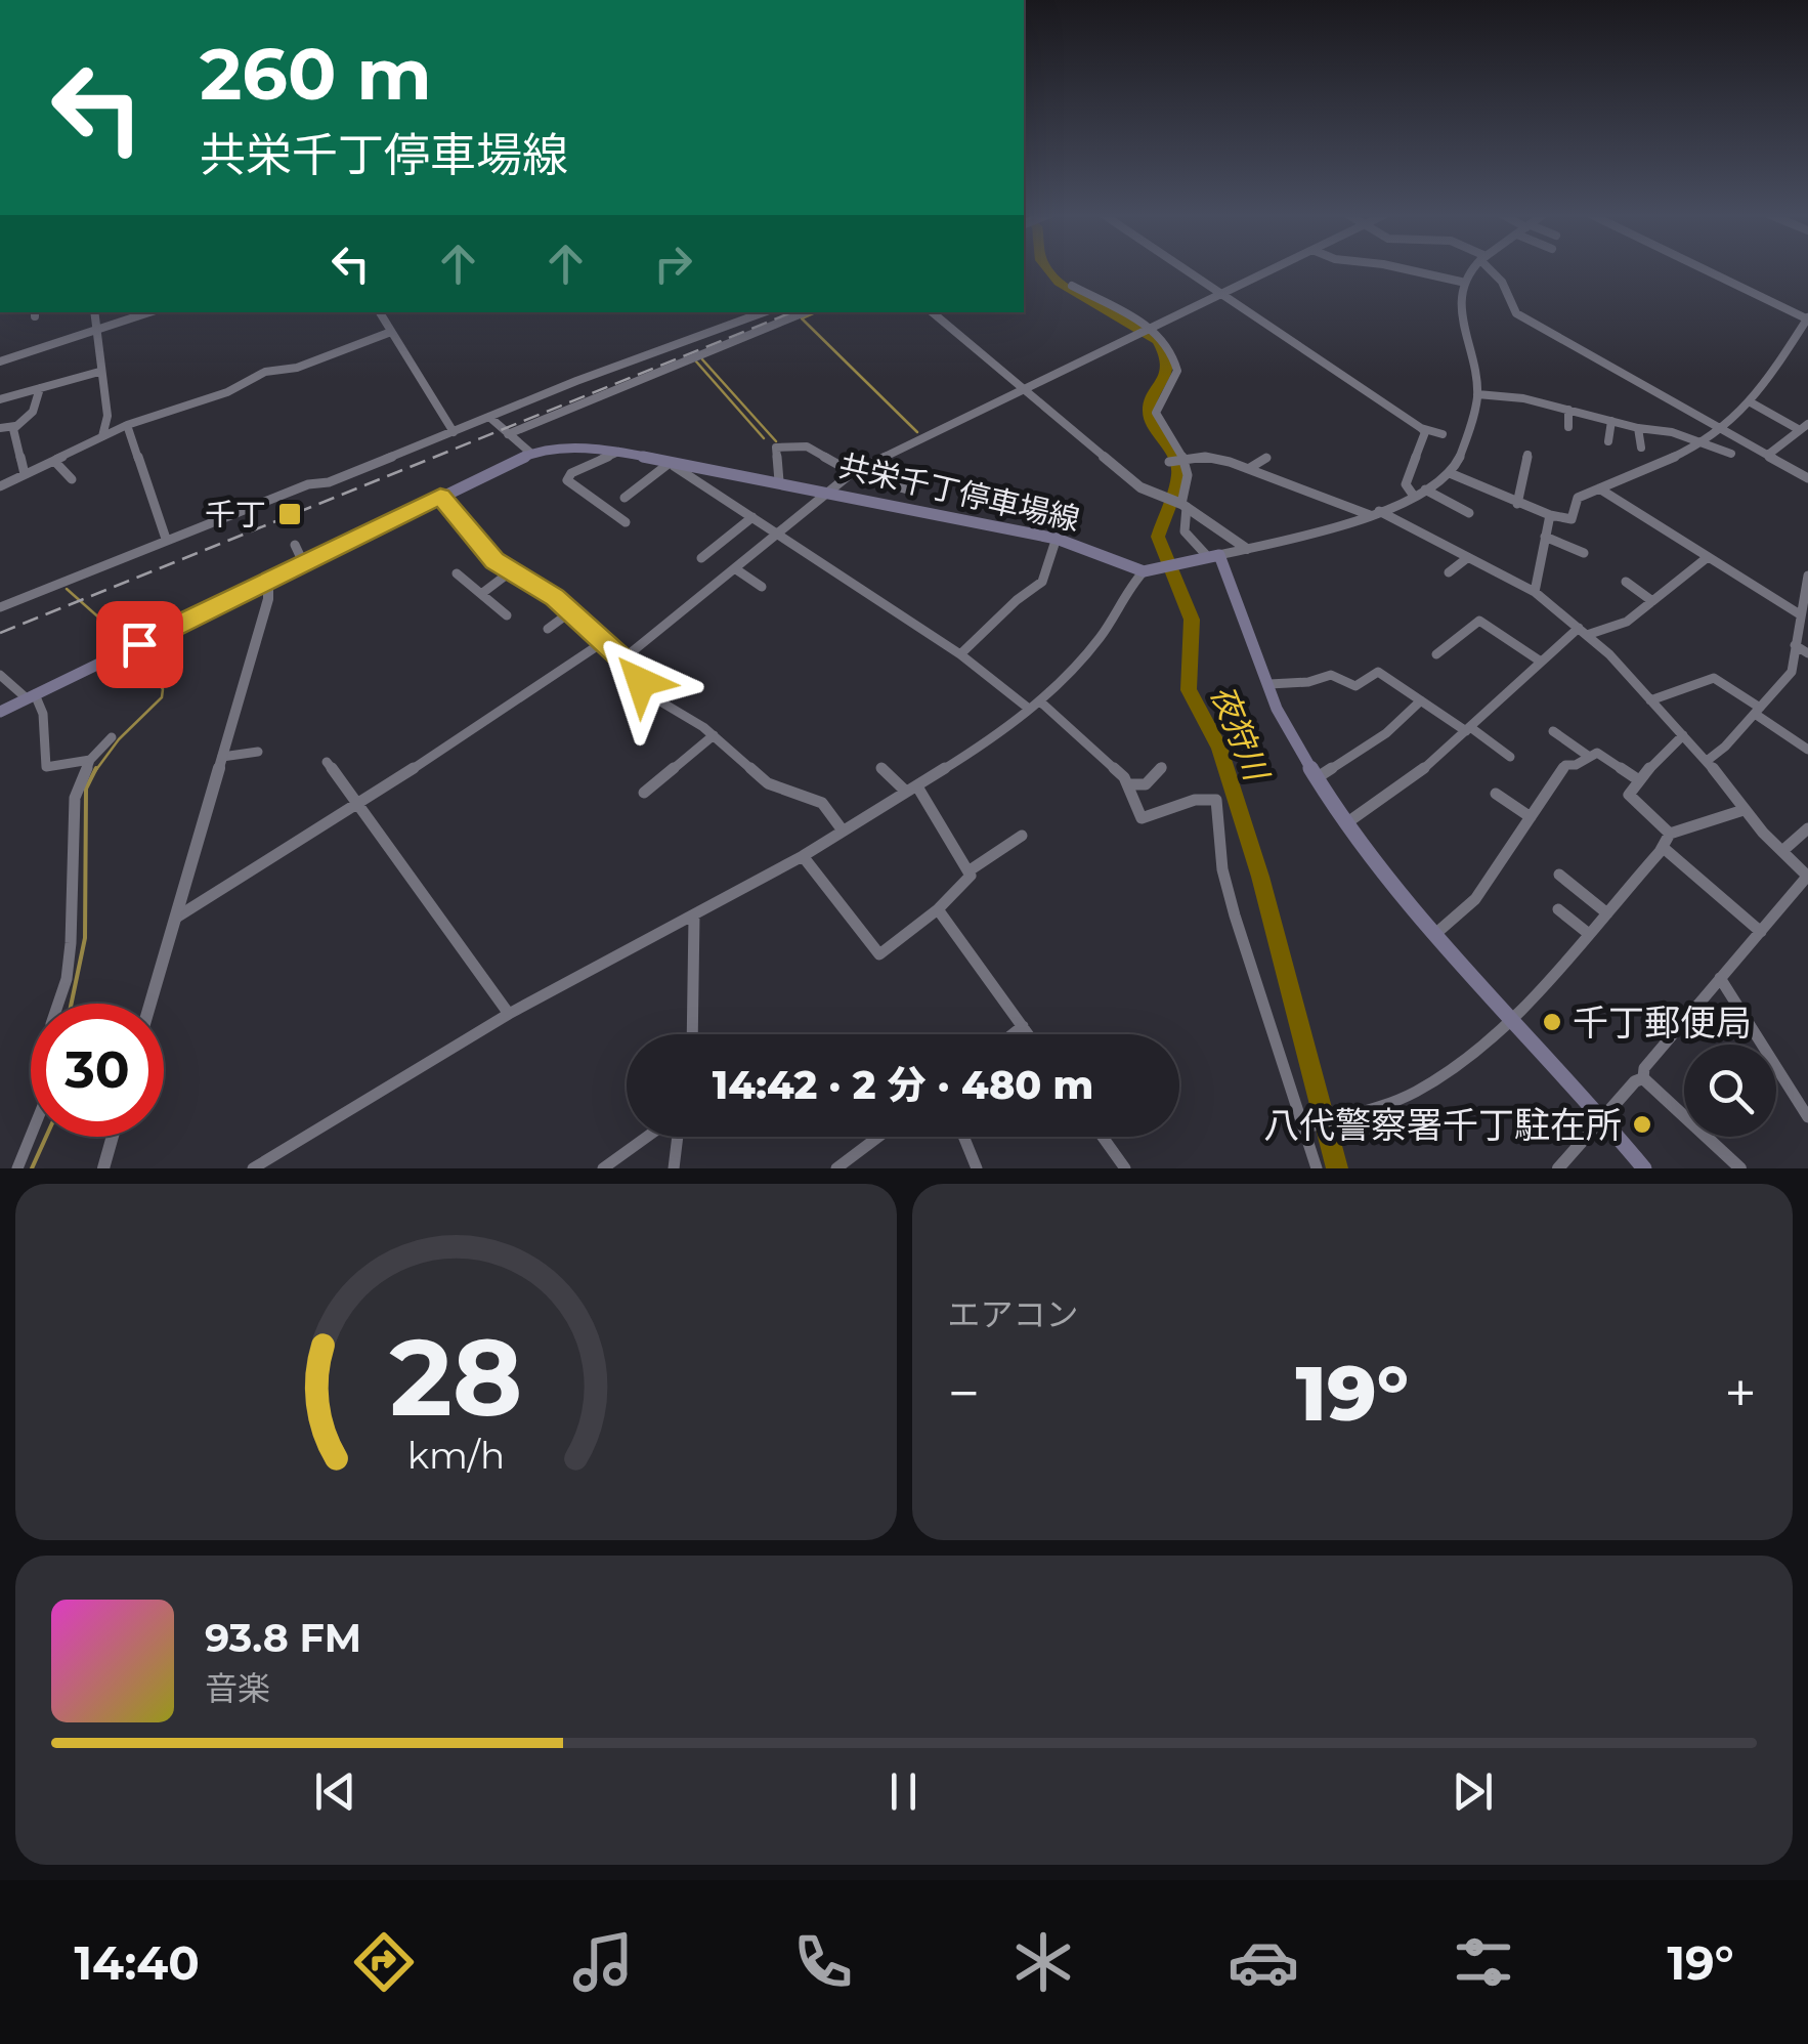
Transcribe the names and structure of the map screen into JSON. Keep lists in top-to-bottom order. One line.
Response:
{"streets":{"main road":["共栄千丁停車場線"]},"water":["夜狩川"],"places":{"transit":["千丁"],"other":["千丁郵便局","八代警察署千丁駐在所"]},"page":{"turn":["260 m","共栄千丁停車場線"],"limit":"30","trip":"14:42 · 2 分 · 480 m","tile":"エアコン","heat":["−","19°","+"],"song":["93.8 FM","音楽"],"tabs":["14:40","19°"],"gauge":["28","km/h"]}}
